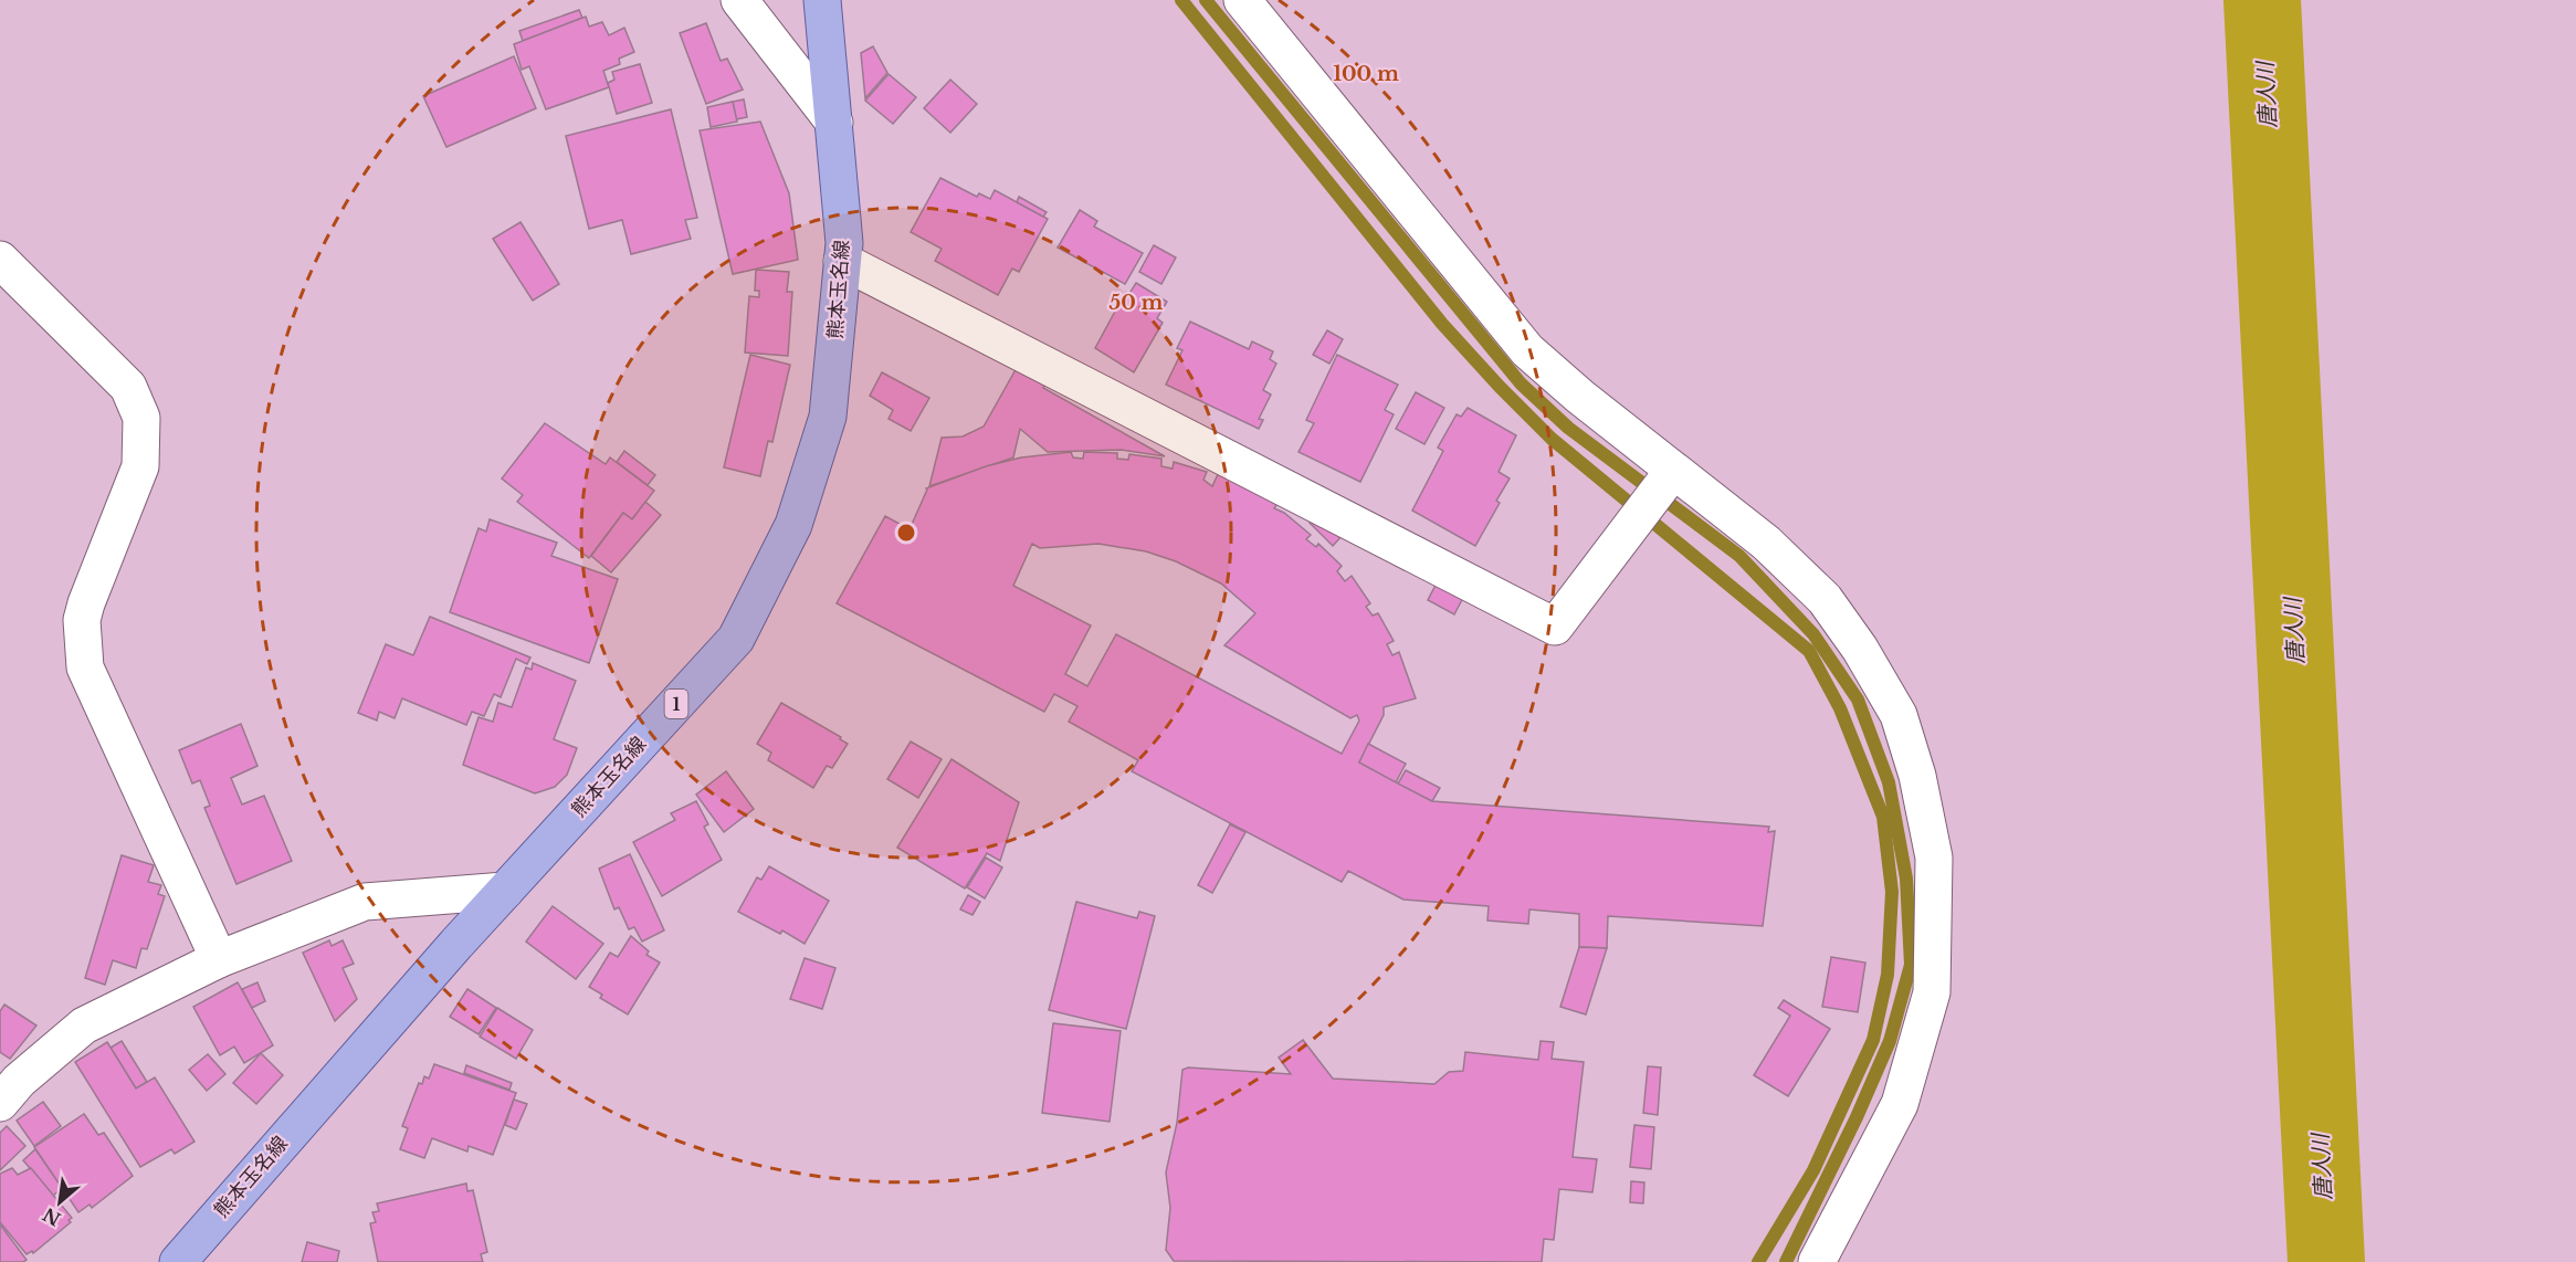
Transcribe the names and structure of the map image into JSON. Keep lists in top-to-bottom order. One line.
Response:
{"streets":{"main road":["熊本玉名線","1"]},"water":["唐人川"],"north":"bottom left","rings":["100 m","50 m"]}
